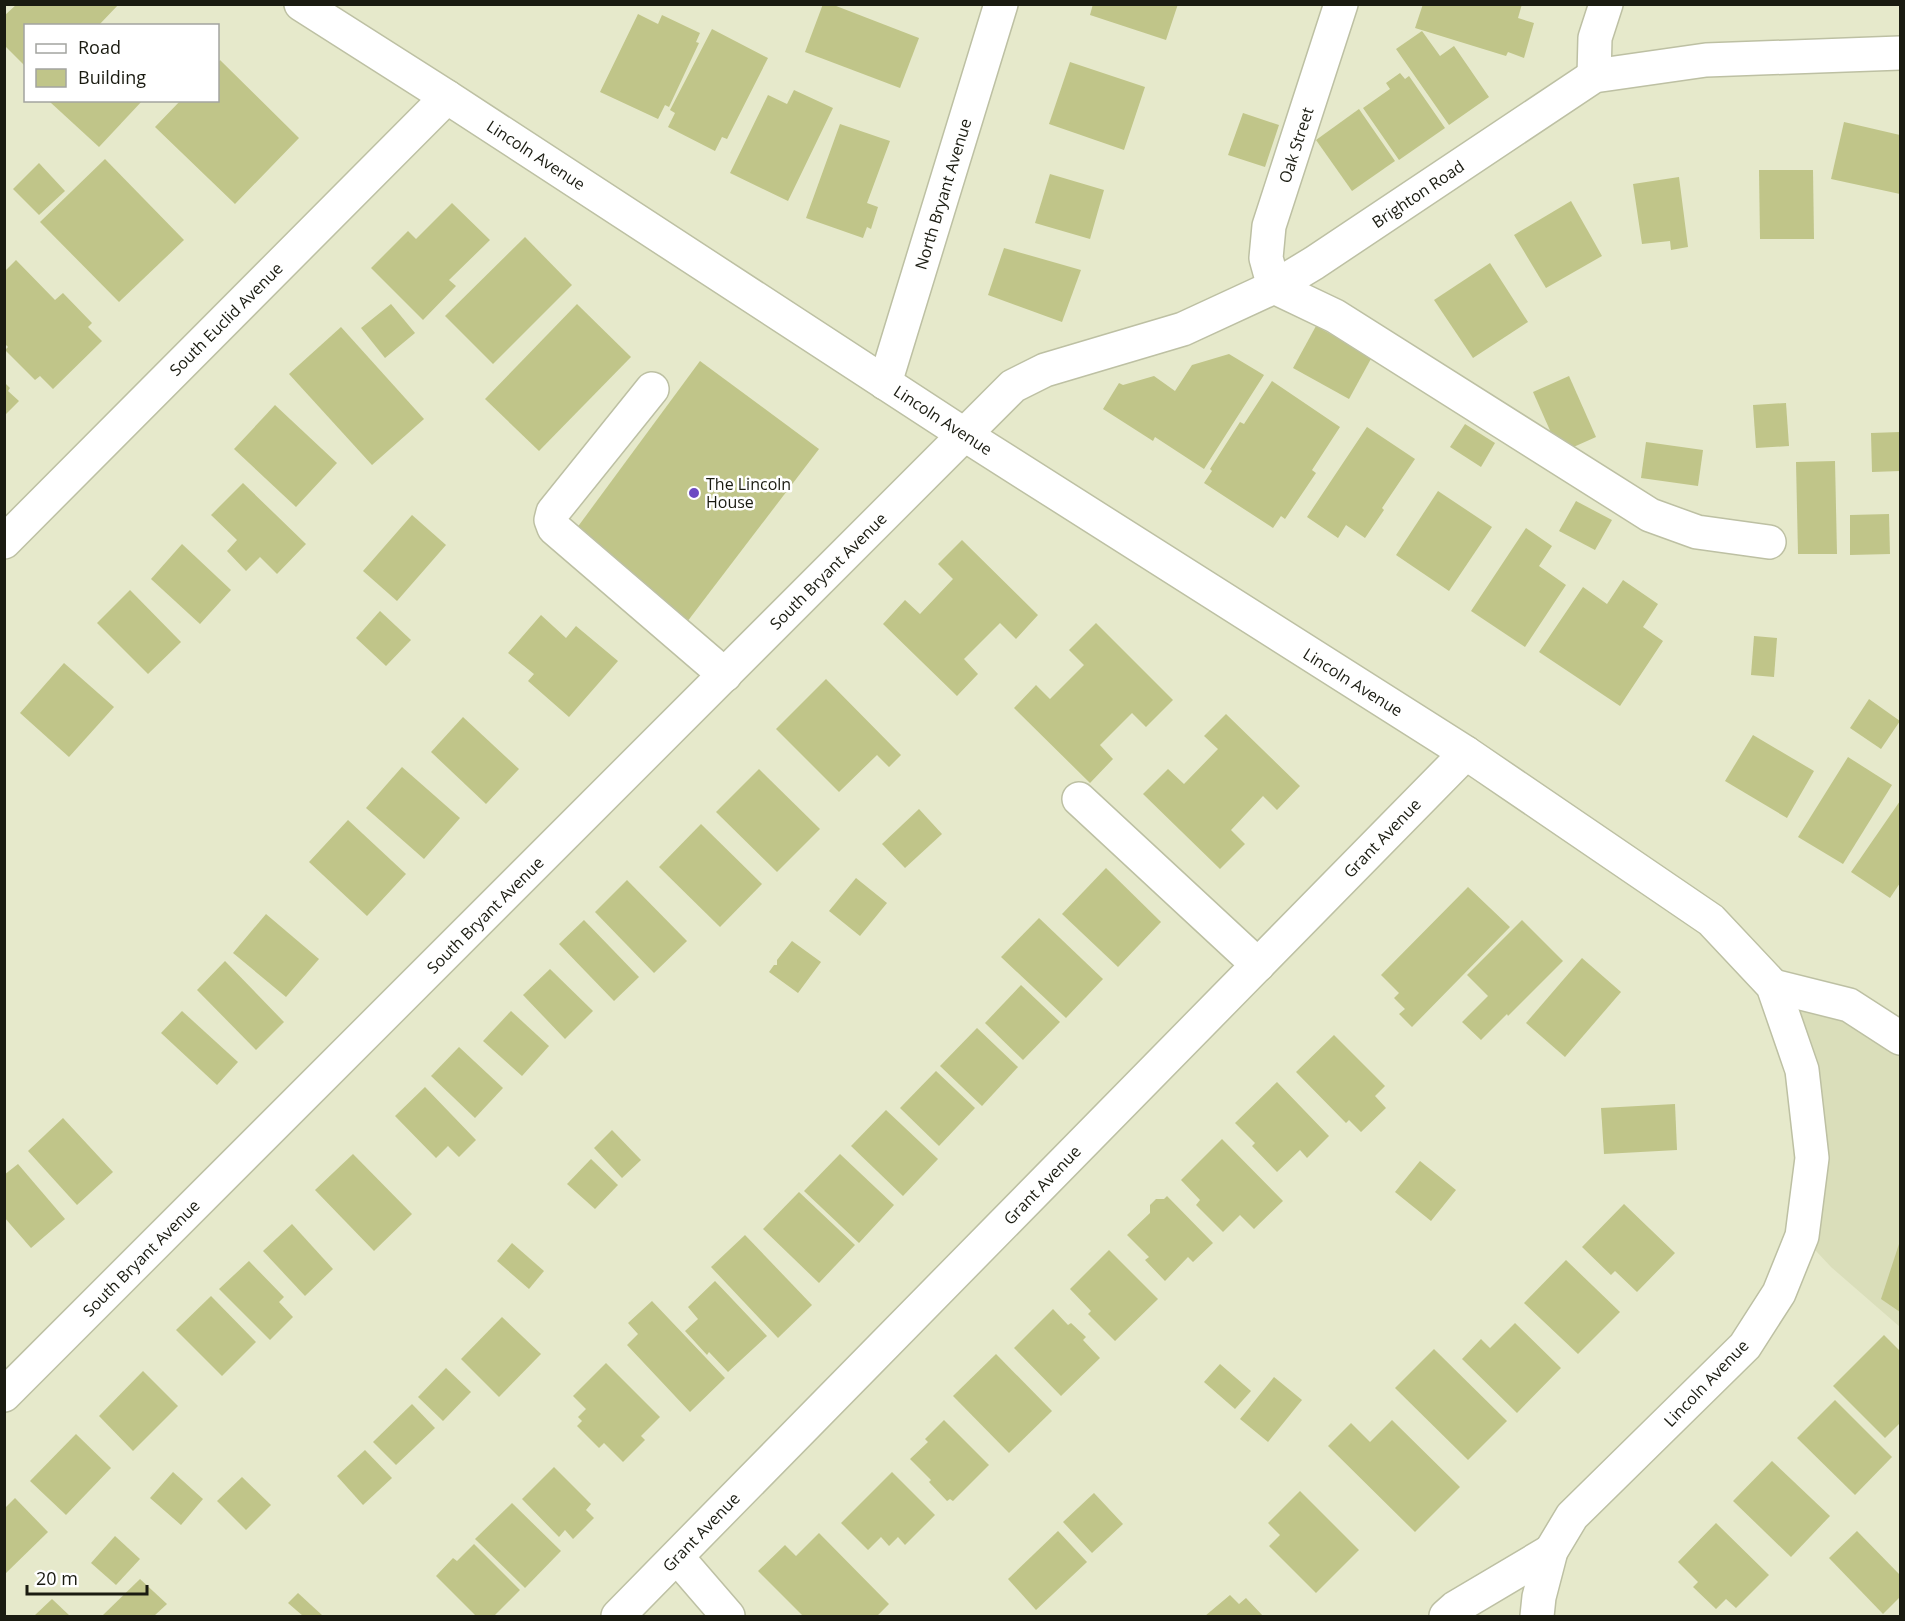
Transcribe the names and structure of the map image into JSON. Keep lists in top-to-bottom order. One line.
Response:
{"streets":{"street":["Oak Street","Lincoln Avenue","North Bryant Avenue","Brighton Road","South Euclid Avenue","South Bryant Avenue","Grant Avenue"]},"crossings":[["Oak Street","Brighton Road"],["Lincoln Avenue","North Bryant Avenue"],["Lincoln Avenue","Brighton Road"],["Lincoln Avenue","South Euclid Avenue"],["Lincoln Avenue","South Bryant Avenue"],["Lincoln Avenue","Grant Avenue"],["Brighton Road","South Bryant Avenue"]],"places":["The Lincoln House"],"legend":["Road","Building"],"scale_bar":"20 m"}
